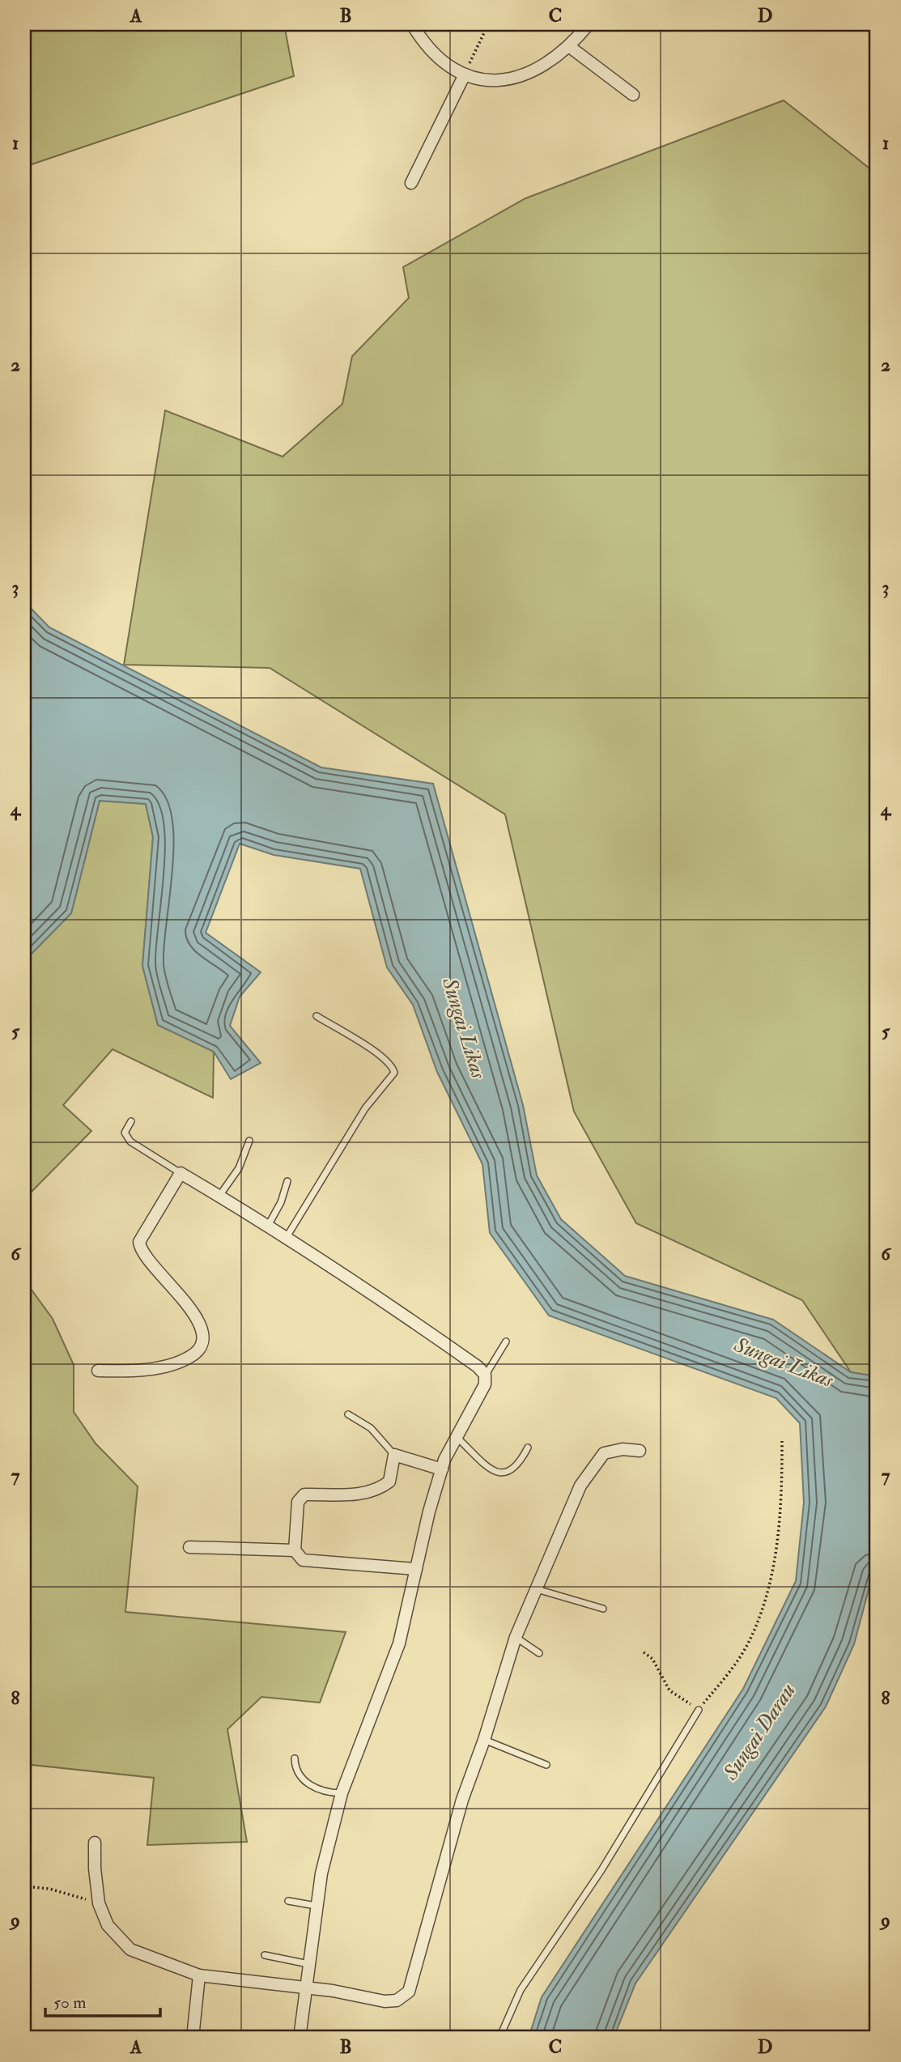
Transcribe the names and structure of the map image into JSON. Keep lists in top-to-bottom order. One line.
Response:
{"water":["Sungai Likas","Sungai Darau"],"scale_bar":"50 m","grid":{"columns":["A","B","C","D"],"rows":["1","2","3","4","5","6","7","8","9"]}}
